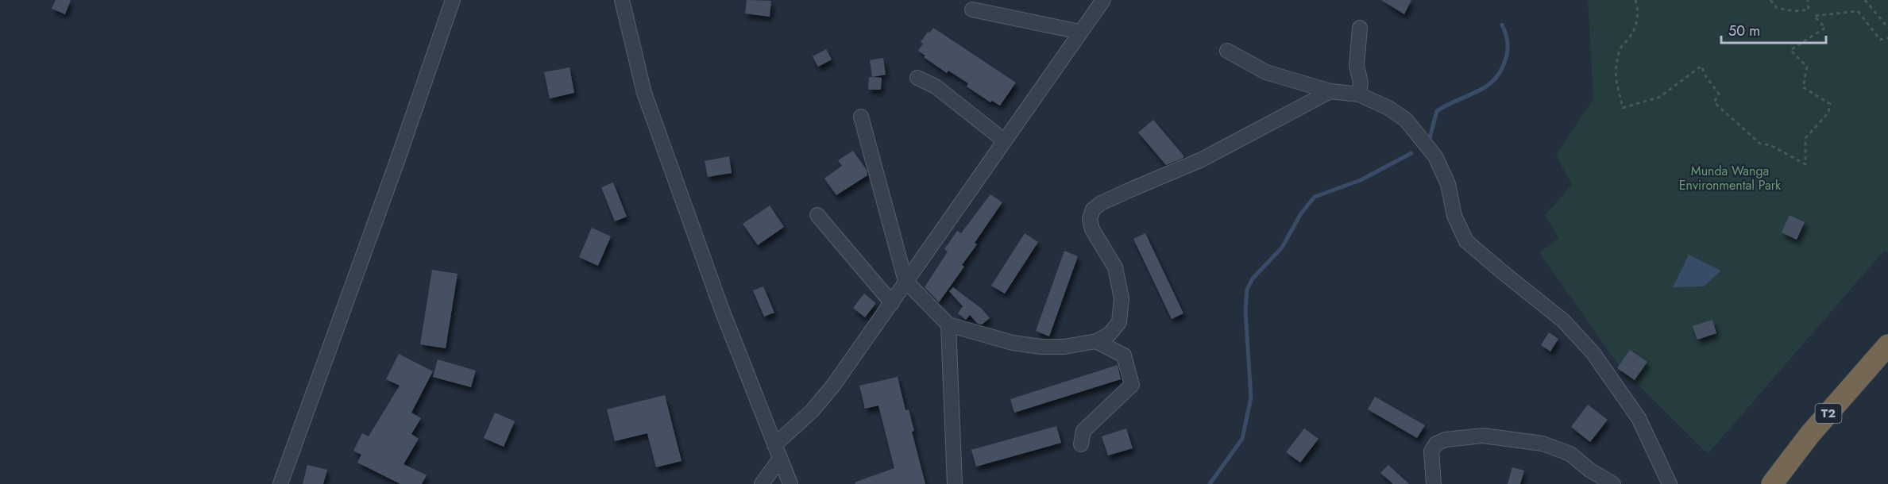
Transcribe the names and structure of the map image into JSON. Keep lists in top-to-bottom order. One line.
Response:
{"streets":{"highway":["T2"]},"parks":["Munda Wanga Environmental Park"],"scale_bar":"50 m"}
